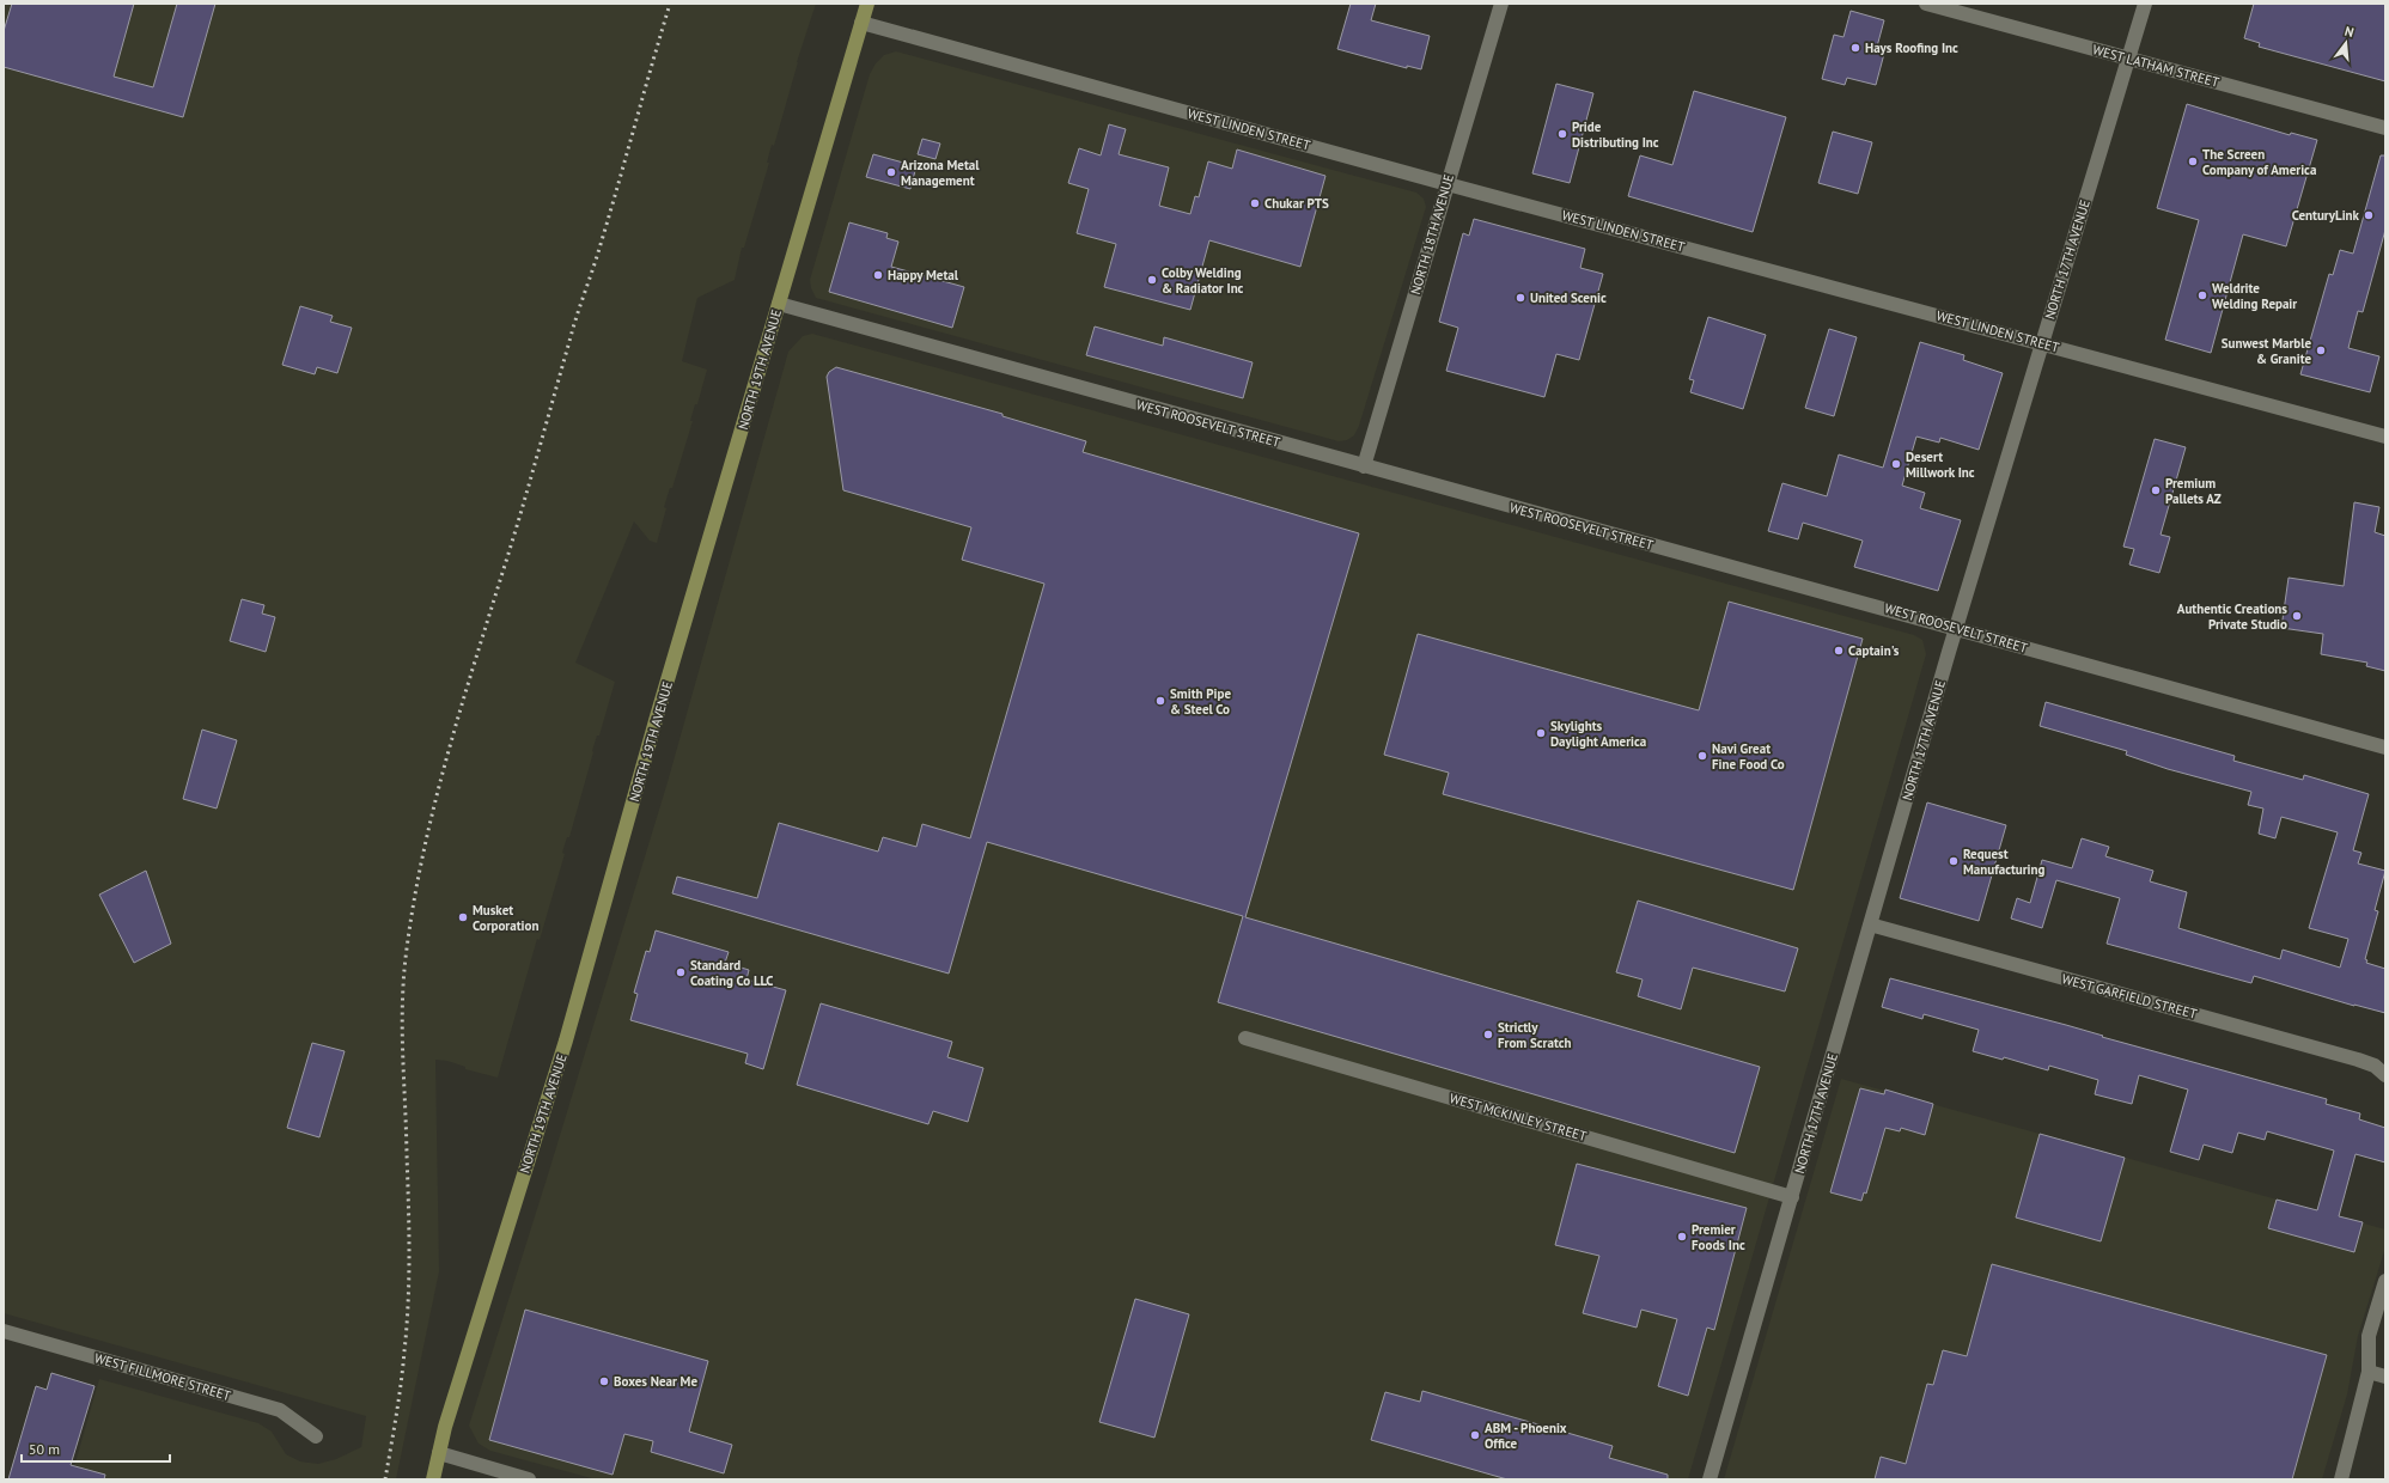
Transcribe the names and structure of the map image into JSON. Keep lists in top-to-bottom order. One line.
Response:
{"streets":{"main road":["NORTH 19TH AVENUE"],"street":["WEST LATHAM STREET","WEST LINDEN STREET","NORTH 18TH AVENUE","NORTH 17TH AVENUE","WEST ROOSEVELT STREET","WEST GARFIELD STREET","WEST MCKINLEY STREET","WEST FILLMORE STREET"]},"crossings":[["WEST LATHAM STREET","NORTH 17TH AVENUE"],["WEST LINDEN STREET","NORTH 18TH AVENUE"],["WEST LINDEN STREET","NORTH 17TH AVENUE"],["WEST LINDEN STREET","NORTH 19TH AVENUE"],["NORTH 18TH AVENUE","WEST ROOSEVELT STREET"],["NORTH 17TH AVENUE","WEST ROOSEVELT STREET"],["NORTH 17TH AVENUE","WEST GARFIELD STREET"],["NORTH 17TH AVENUE","WEST MCKINLEY STREET"],["NORTH 19TH AVENUE","WEST ROOSEVELT STREET"]],"places":["Hays Roofing Inc","Pride Distributing Inc","The Screen Company of America","Arizona Metal Management","Chukar PTS","CenturyLink","Happy Metal","Colby Welding & Radiator Inc","Weldrite Welding Repair","United Scenic","Sunwest Marble & Granite","Desert Millwork Inc","Premium Pallets AZ","Authentic Creations Private Studio","Captain's","Smith Pipe & Steel Co","Skylights Daylight America","Navi Great Fine Food Co","Request Manufacturing","Musket Corporation","Standard Coating Co LLC","Strictly From Scratch","Premier Foods Inc","Boxes Near Me","ABM - Phoenix Office"],"scale_bar":"50 m","north":"top"}
